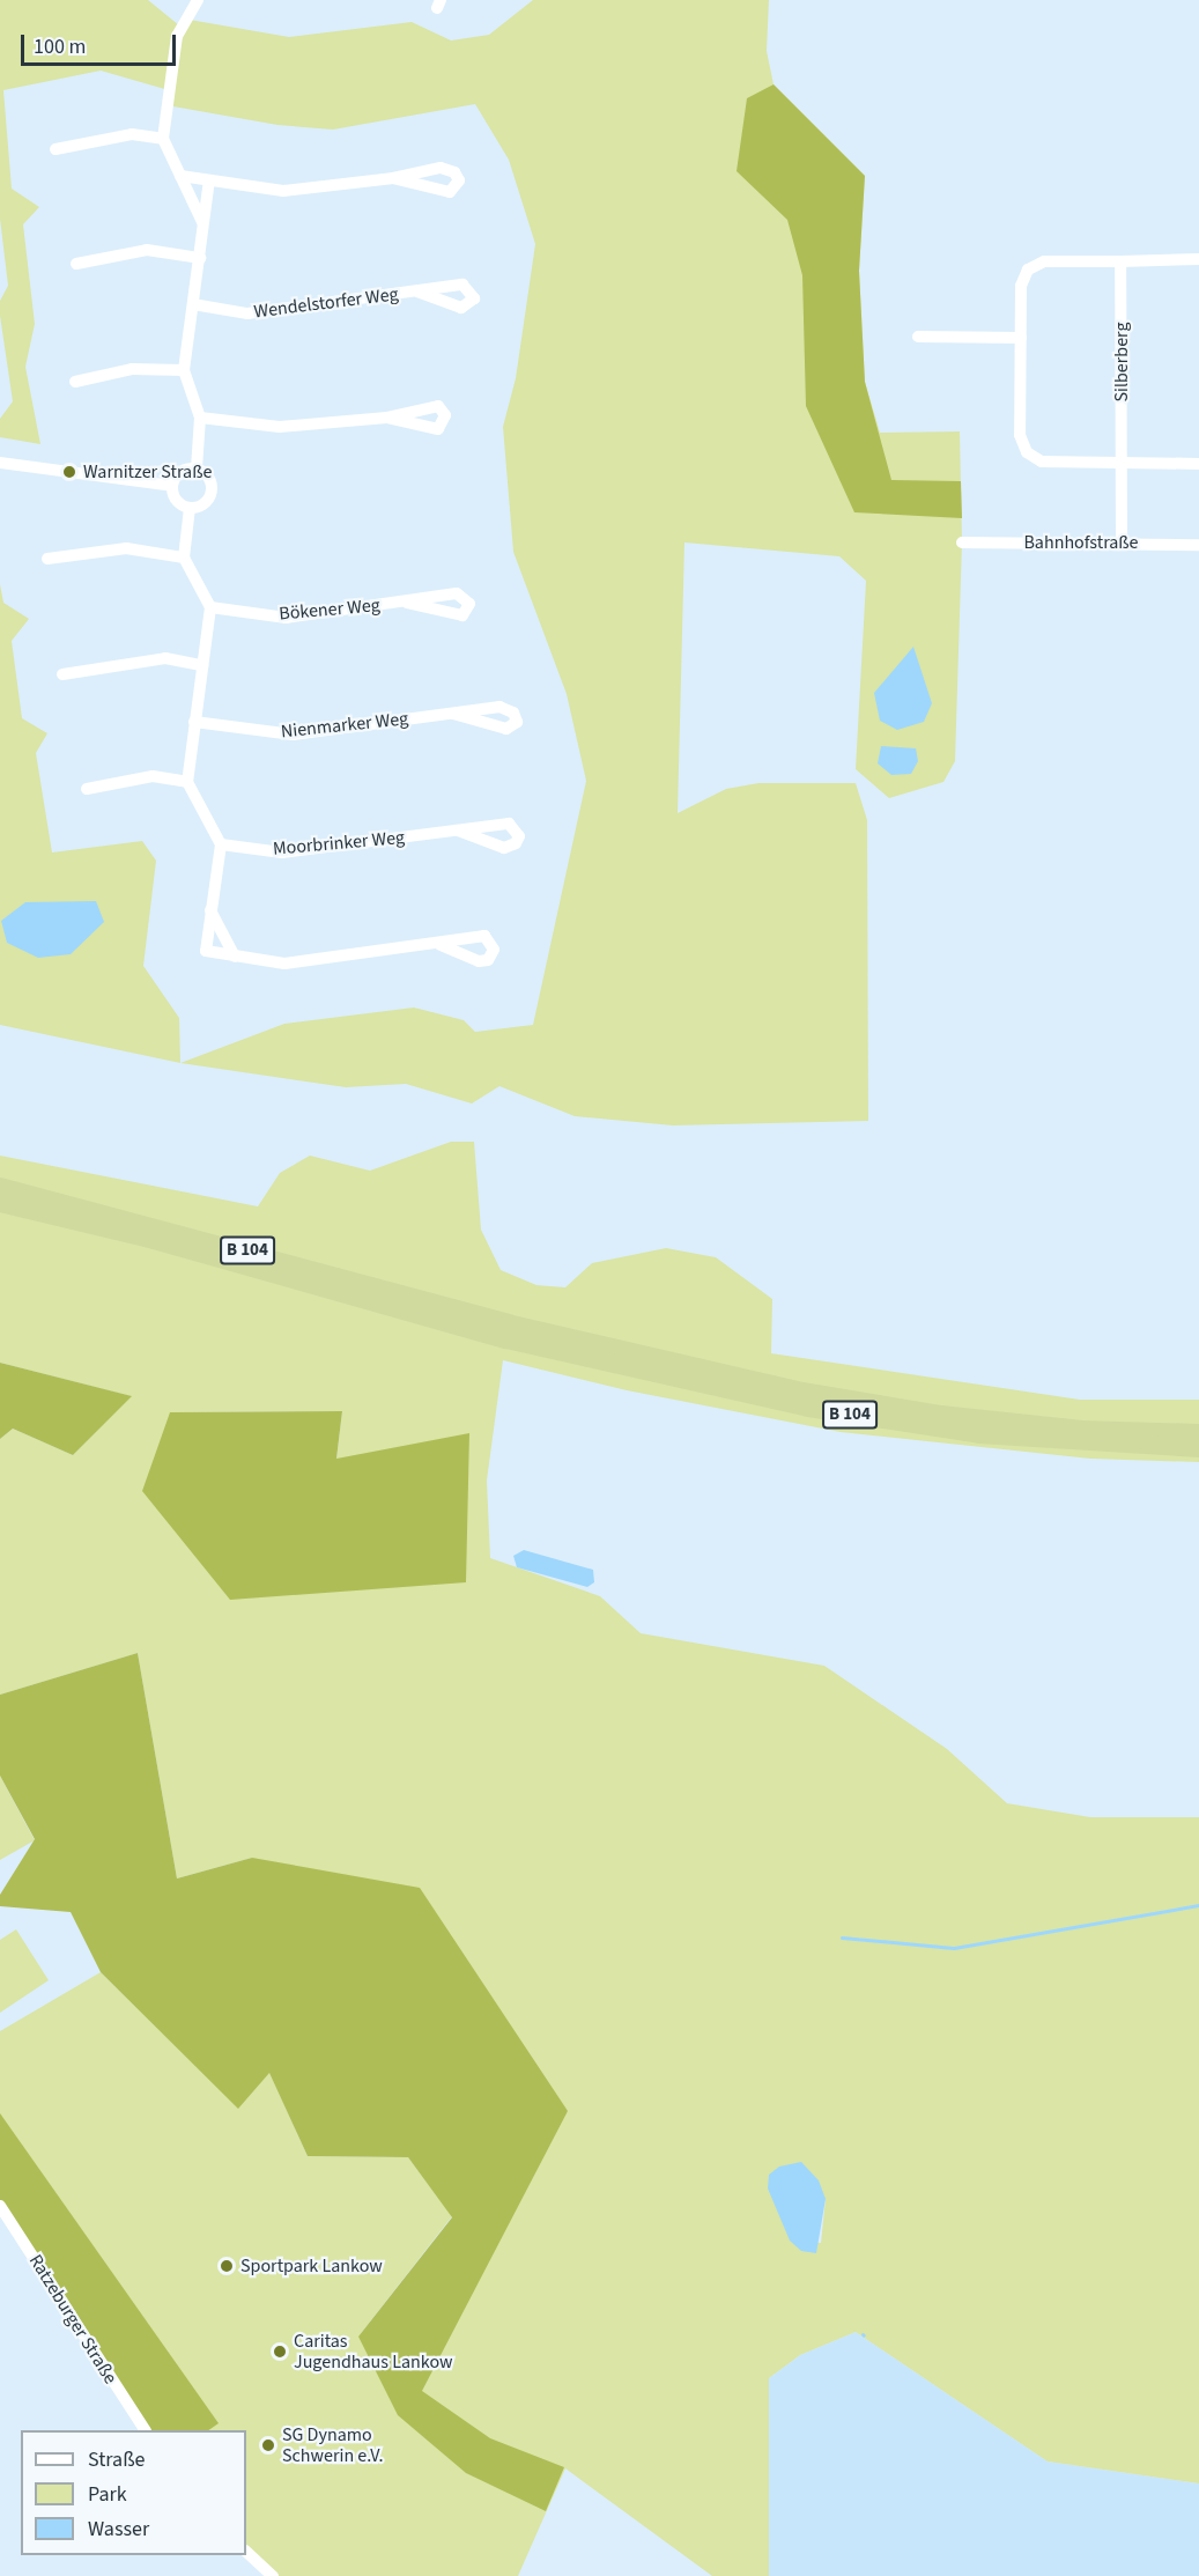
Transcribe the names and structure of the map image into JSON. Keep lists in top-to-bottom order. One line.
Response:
{"streets":{"highway":["B 104"],"street":["Wendelstorfer Weg","Silberberg","Bahnhofstraße","Bökener Weg","Nienmarker Weg","Moorbrinker Weg","Ratzeburger Straße"]},"crossings":[["Silberberg","Bahnhofstraße"]],"places":["Warnitzer Straße","Sportpark Lankow","Caritas Jugendhaus Lankow","SG Dynamo Schwerin e.V."],"legend":["Straße","Park","Wasser"],"scale_bar":"100 m"}
